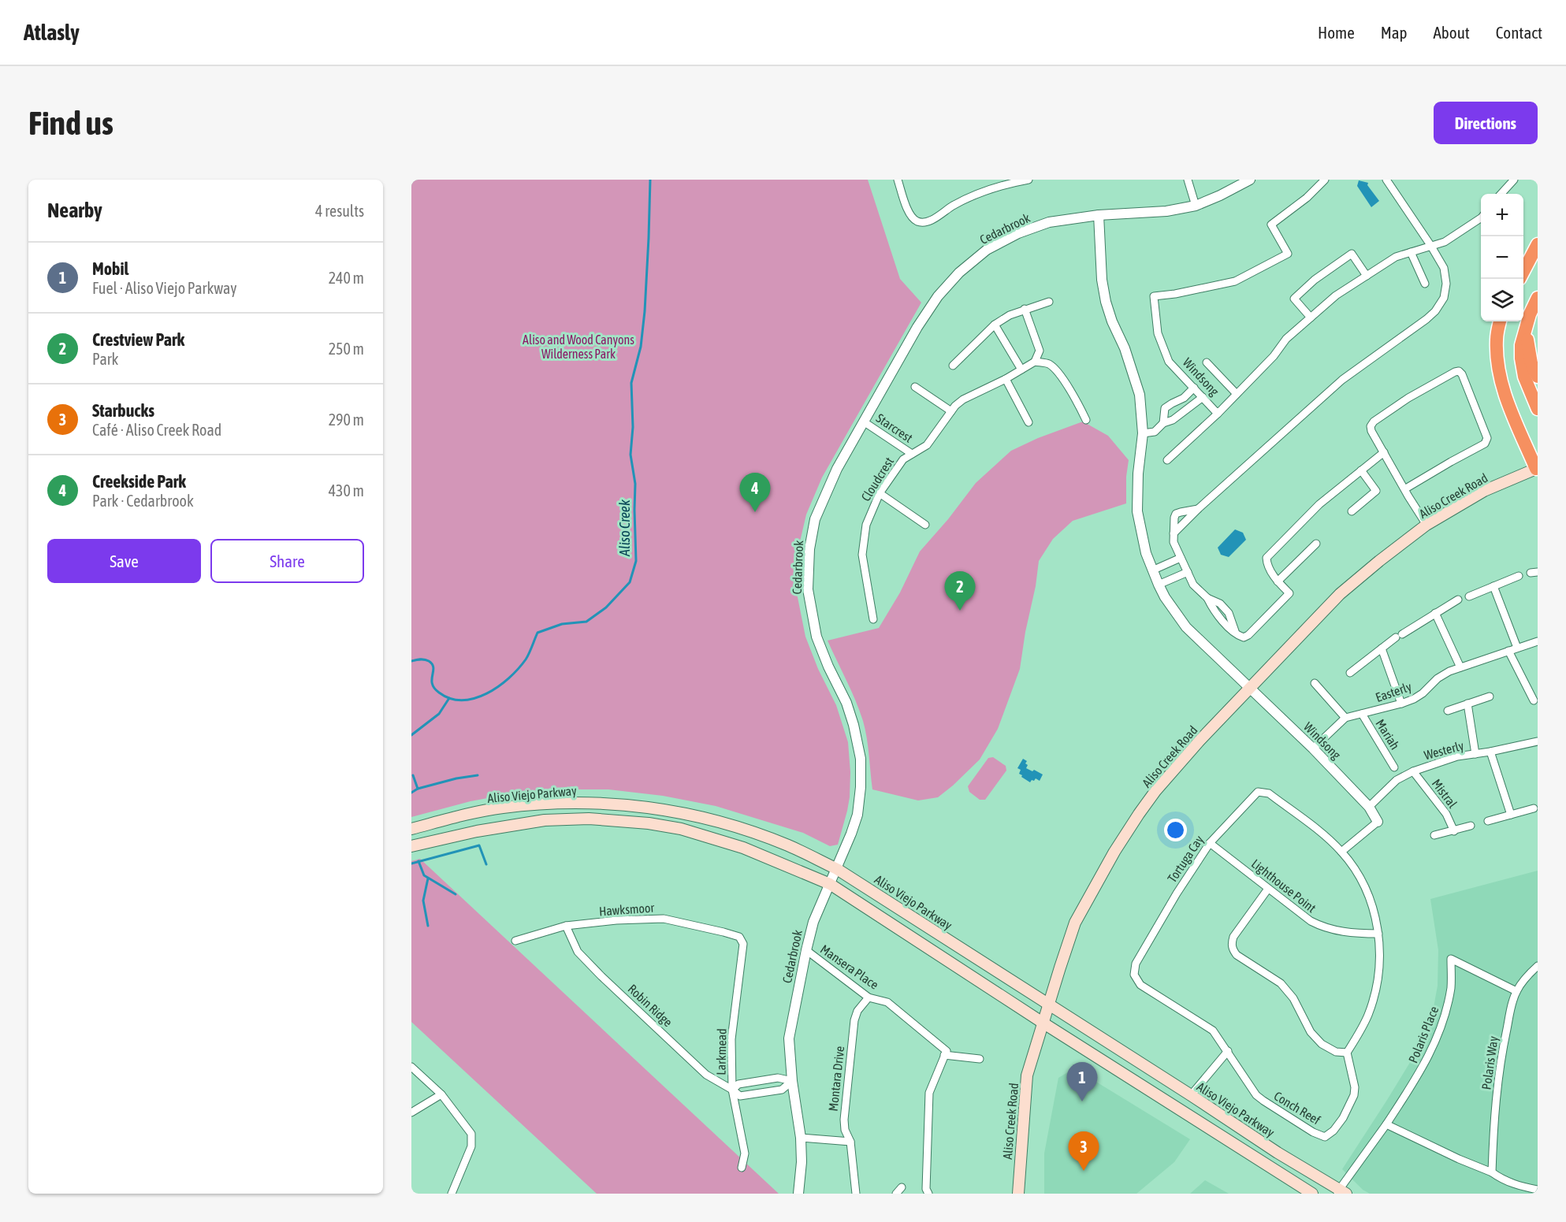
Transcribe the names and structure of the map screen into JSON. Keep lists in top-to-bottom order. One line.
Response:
{"streets":{"main road":["Aliso Creek Road","Aliso Viejo Parkway"],"street":["Cedarbrook","Windsong","Starcrest","Cloudcrest","Easterly","Mariah","Westerly","Mistral","Tortuga Cay","Lighthouse Point","Hawksmoor","Mansera Place","Robin Ridge","Polaris Place","Larkmead","Polaris Way","Montara Drive","Conch Reef"]},"crossings":[["Cedarbrook","Windsong"],["Cedarbrook","Starcrest"],["Cedarbrook","Aliso Viejo Parkway"],["Cedarbrook","Mansera Place"],["Cedarbrook","Robin Ridge"],["Windsong","Aliso Creek Road"],["Windsong","Westerly"],["Starcrest","Cloudcrest"],["Aliso Creek Road","Aliso Viejo Parkway"],["Easterly","Mariah"],["Westerly","Mistral"],["Tortuga Cay","Lighthouse Point"],["Tortuga Cay","Conch Reef"],["Hawksmoor","Robin Ridge"],["Hawksmoor","Larkmead"],["Mansera Place","Montara Drive"],["Robin Ridge","Larkmead"],["Polaris Place","Polaris Way"]],"water":["Aliso Creek"],"parks":["Aliso and Wood Canyons Wilderness Park"],"page":{"header":"Atlasly","nav":["Home","Map","About","Contact"],"buttons":["Directions",["Save","Share"]],"title":"Find us","heading":["Nearby","4 results"],"map_buttons":["+","−"],"list":[{"mark":"1","name":"Mobil","note":"Fuel · Aliso Viejo Parkway","value":"240 m"},{"mark":"2","name":"Crestview Park","note":"Park","value":"250 m"},{"mark":"3","name":"Starbucks","note":"Café · Aliso Creek Road","value":"290 m"},{"mark":"4","name":"Creekside Park","note":"Park · Cedarbrook","value":"430 m"}],"pins":["4","2","1","3"]}}
